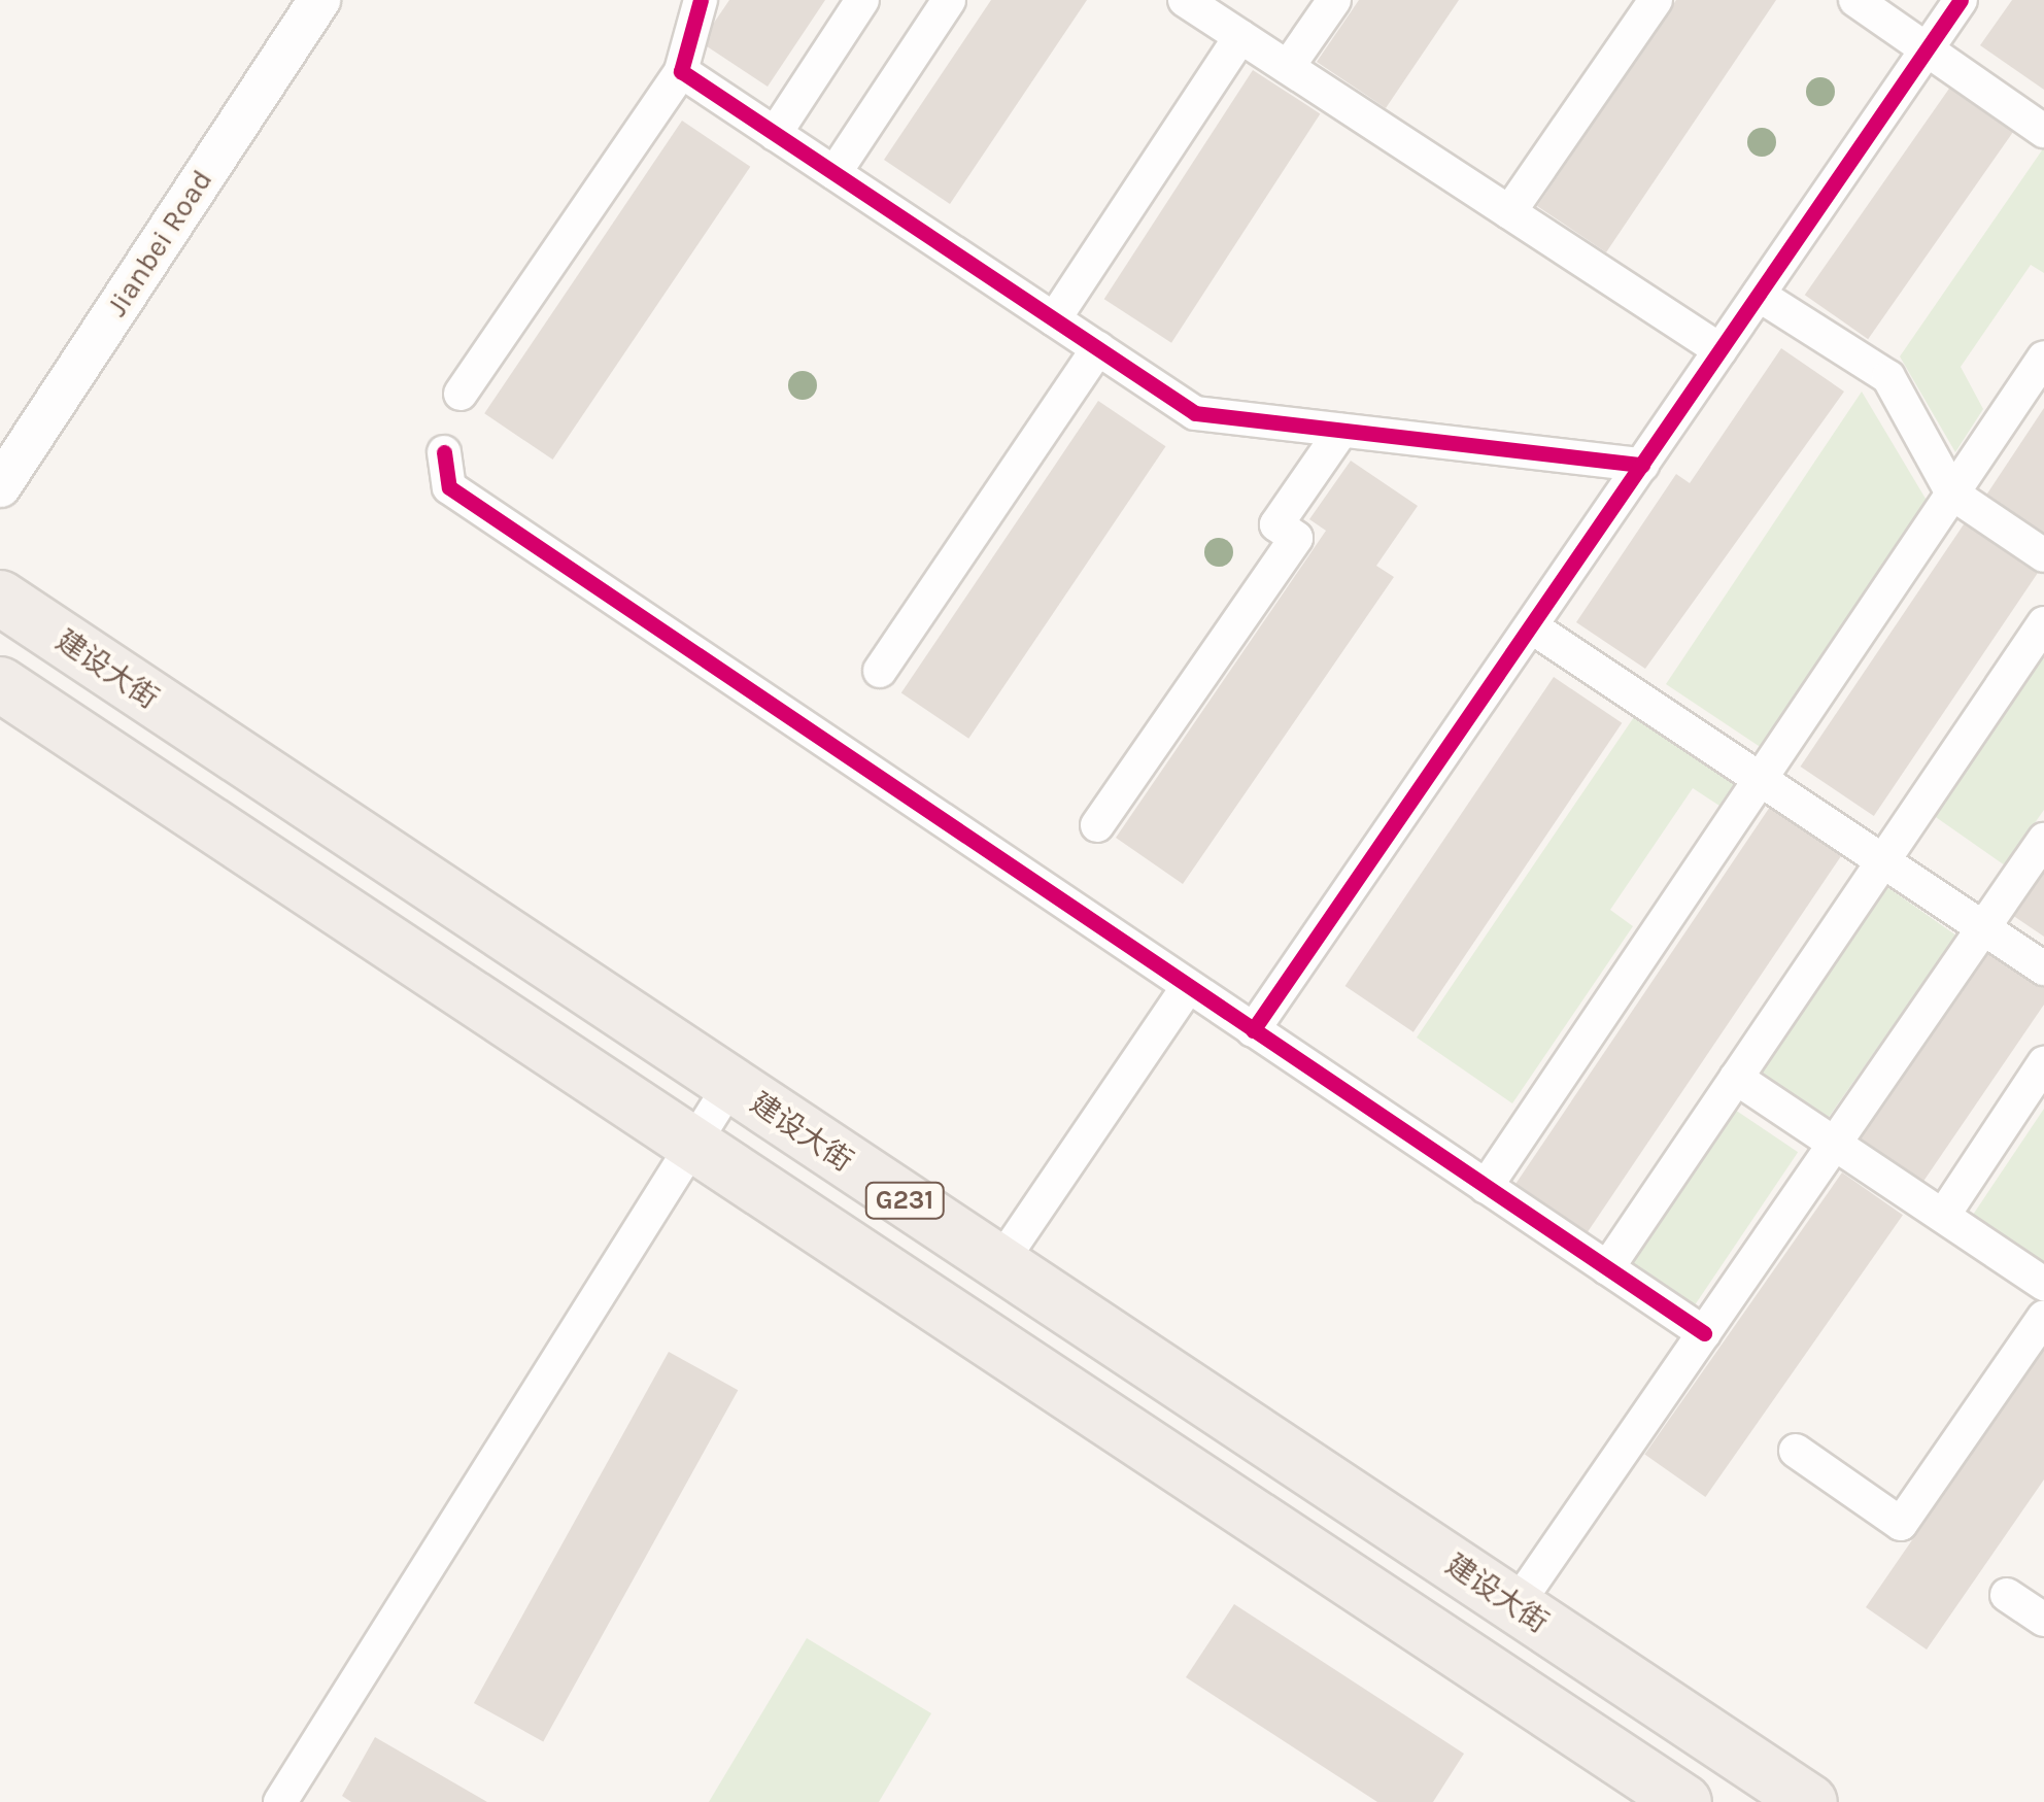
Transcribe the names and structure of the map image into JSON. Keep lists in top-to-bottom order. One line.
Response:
{"streets":{"highway":["建设大街","G231"],"street":["Jianbei Road"]}}
